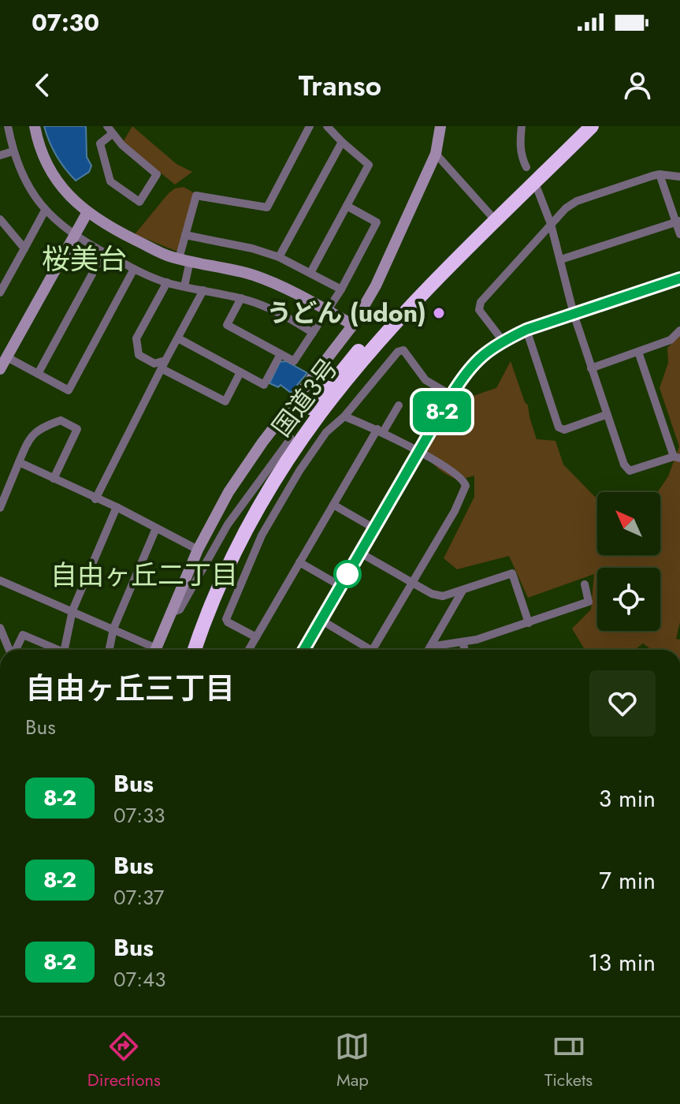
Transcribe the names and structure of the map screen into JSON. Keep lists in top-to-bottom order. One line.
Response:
{"streets":{"highway":["国道3号"]},"districts":["桜美台","自由ヶ丘二丁目"],"places":["うどん (udon)"],"lines":["bus line 8-2"],"north":"top left","page":{"status":"07:30","header":"Transo","on_map":"8-2","heading":["自由ヶ丘三丁目","Bus"],"list":[{"mark":"8-2","name":"Bus","note":"07:33","value":"3 min"},{"mark":"8-2","name":"Bus","note":"07:37","value":"7 min"},{"mark":"8-2","name":"Bus","note":"07:43","value":"13 min"}],"tabs":["Directions","Map","Tickets"]}}
